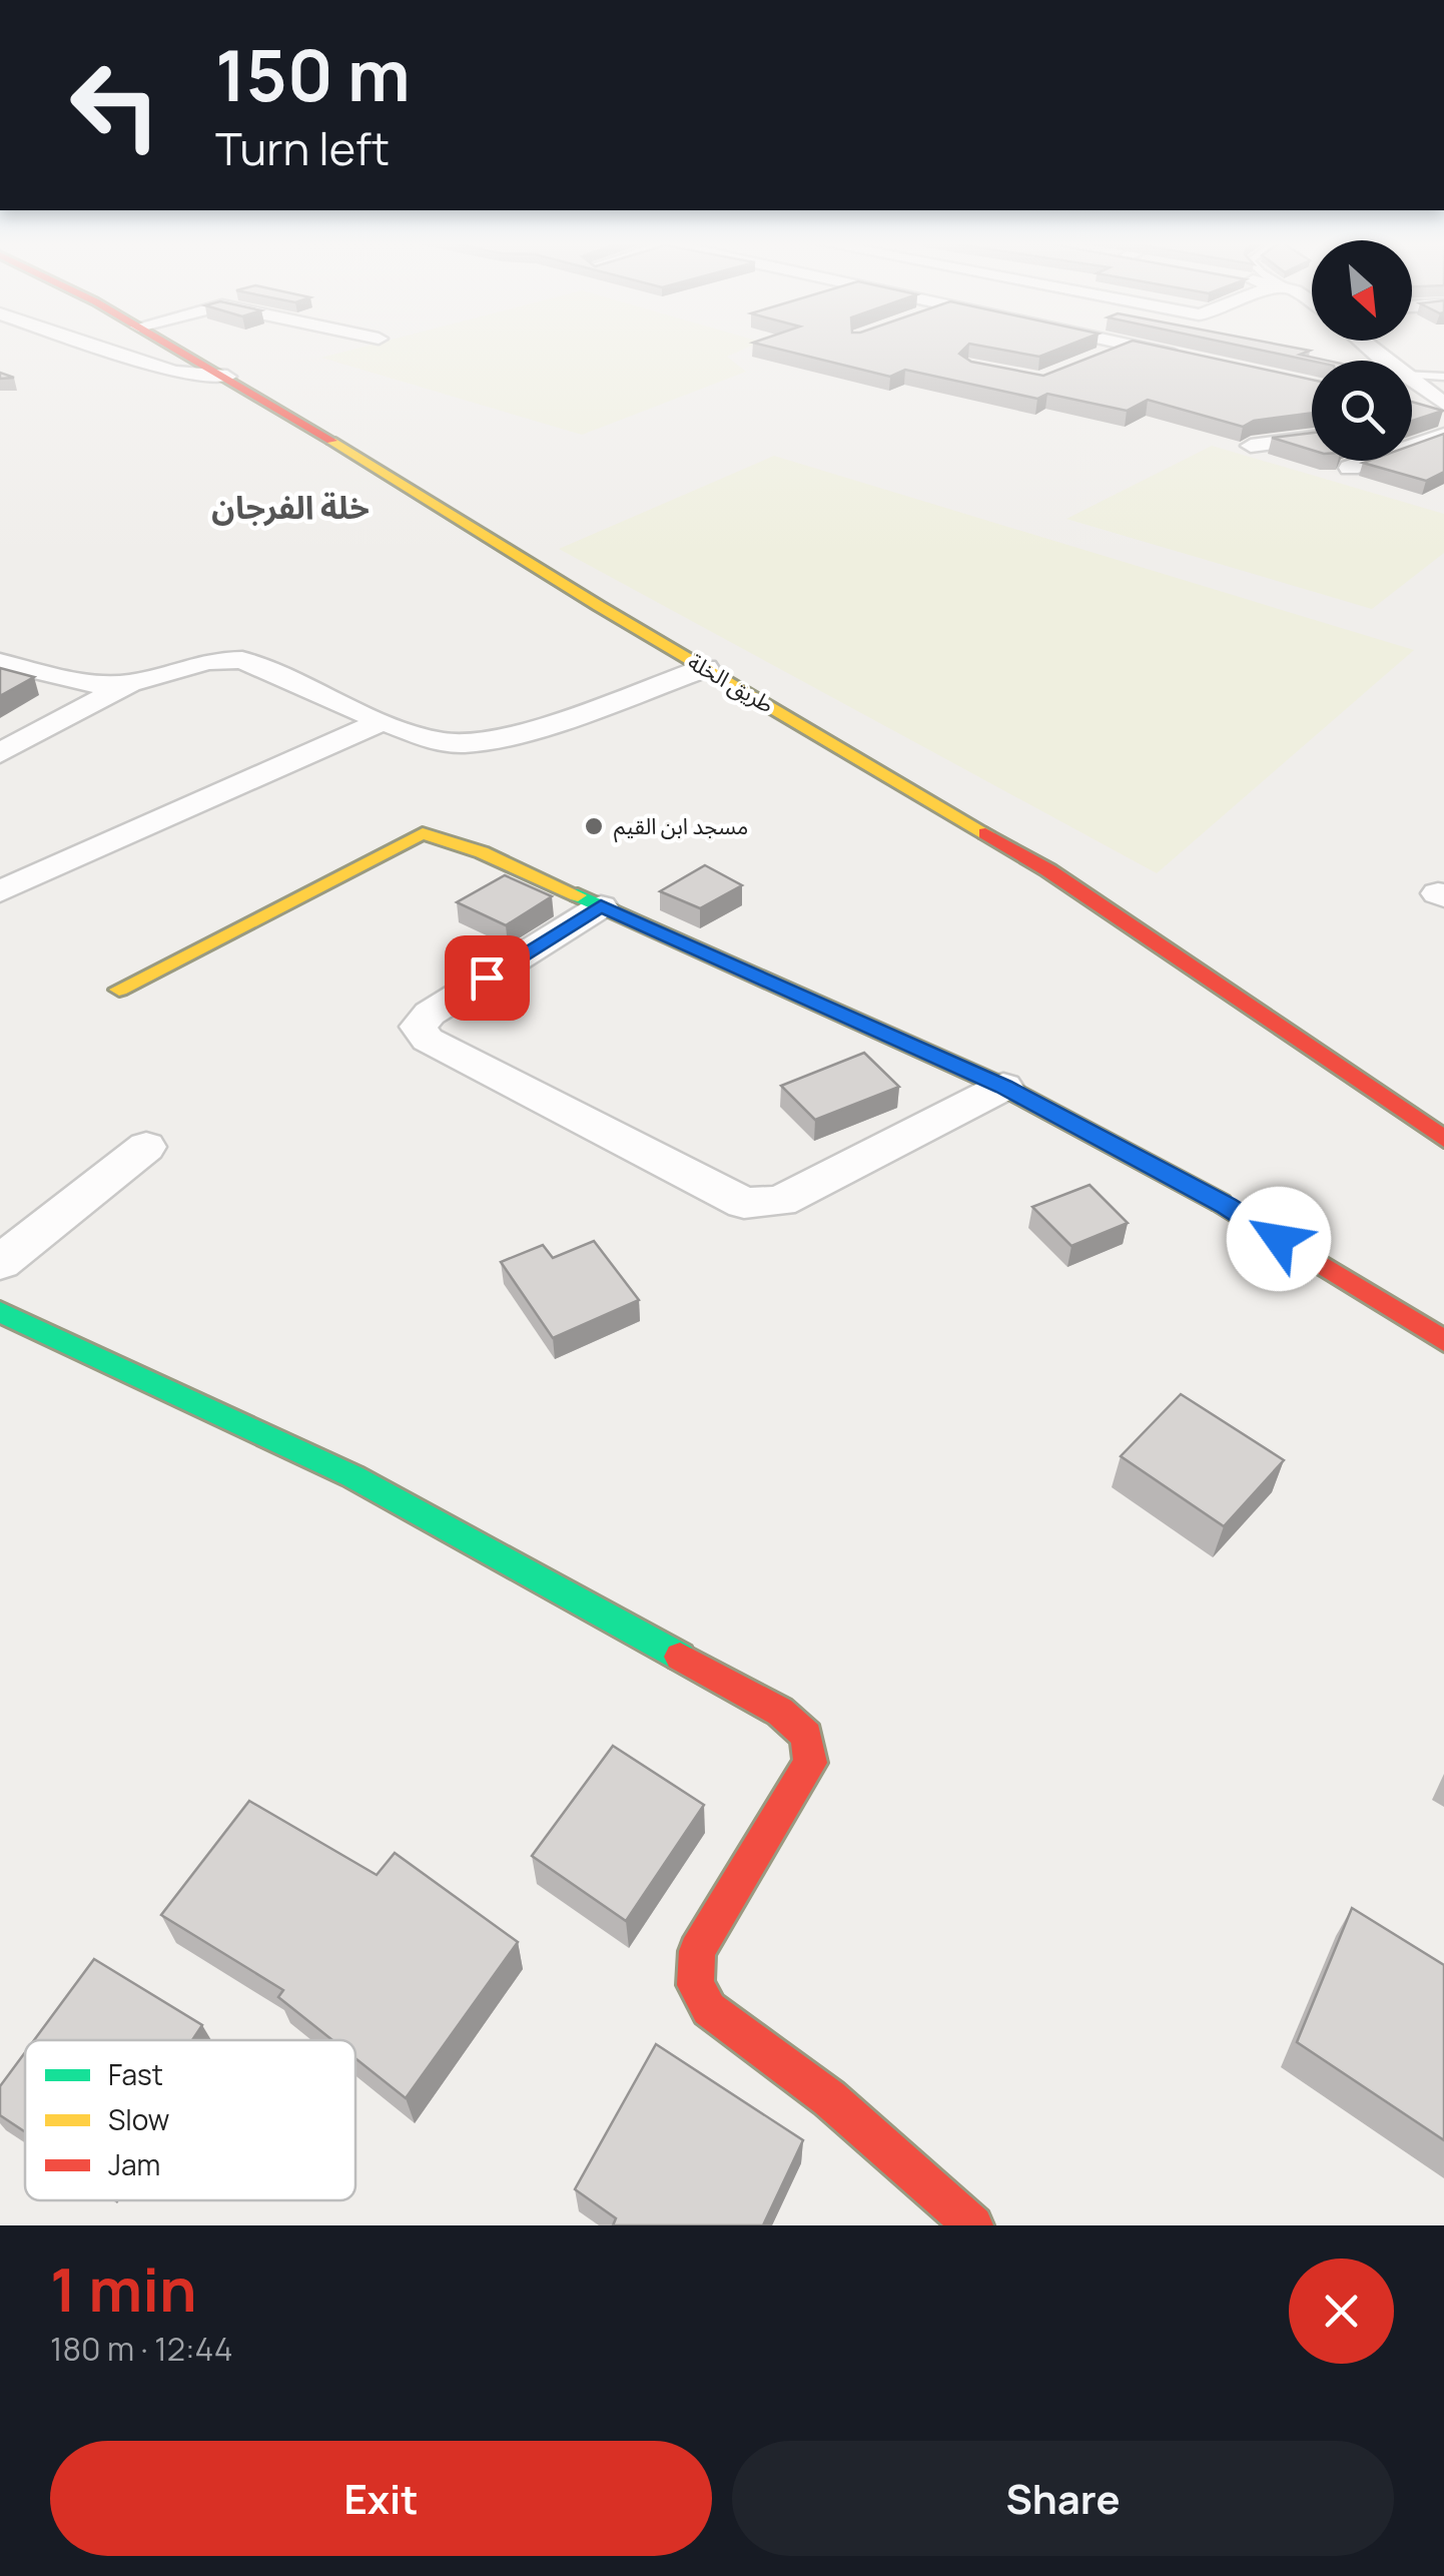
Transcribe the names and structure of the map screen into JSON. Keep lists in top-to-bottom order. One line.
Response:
{"streets":{"street":["طريق الخلة"]},"districts":["خلة الفرجان"],"places":["مسجد ابن القيم"],"legend":["Fast","Slow","Jam"],"north":"bottom right","page":{"turn":["150 m","Turn left"],"heading":["1 min","180 m · 12:44"],"buttons":["Exit","Share"]}}
